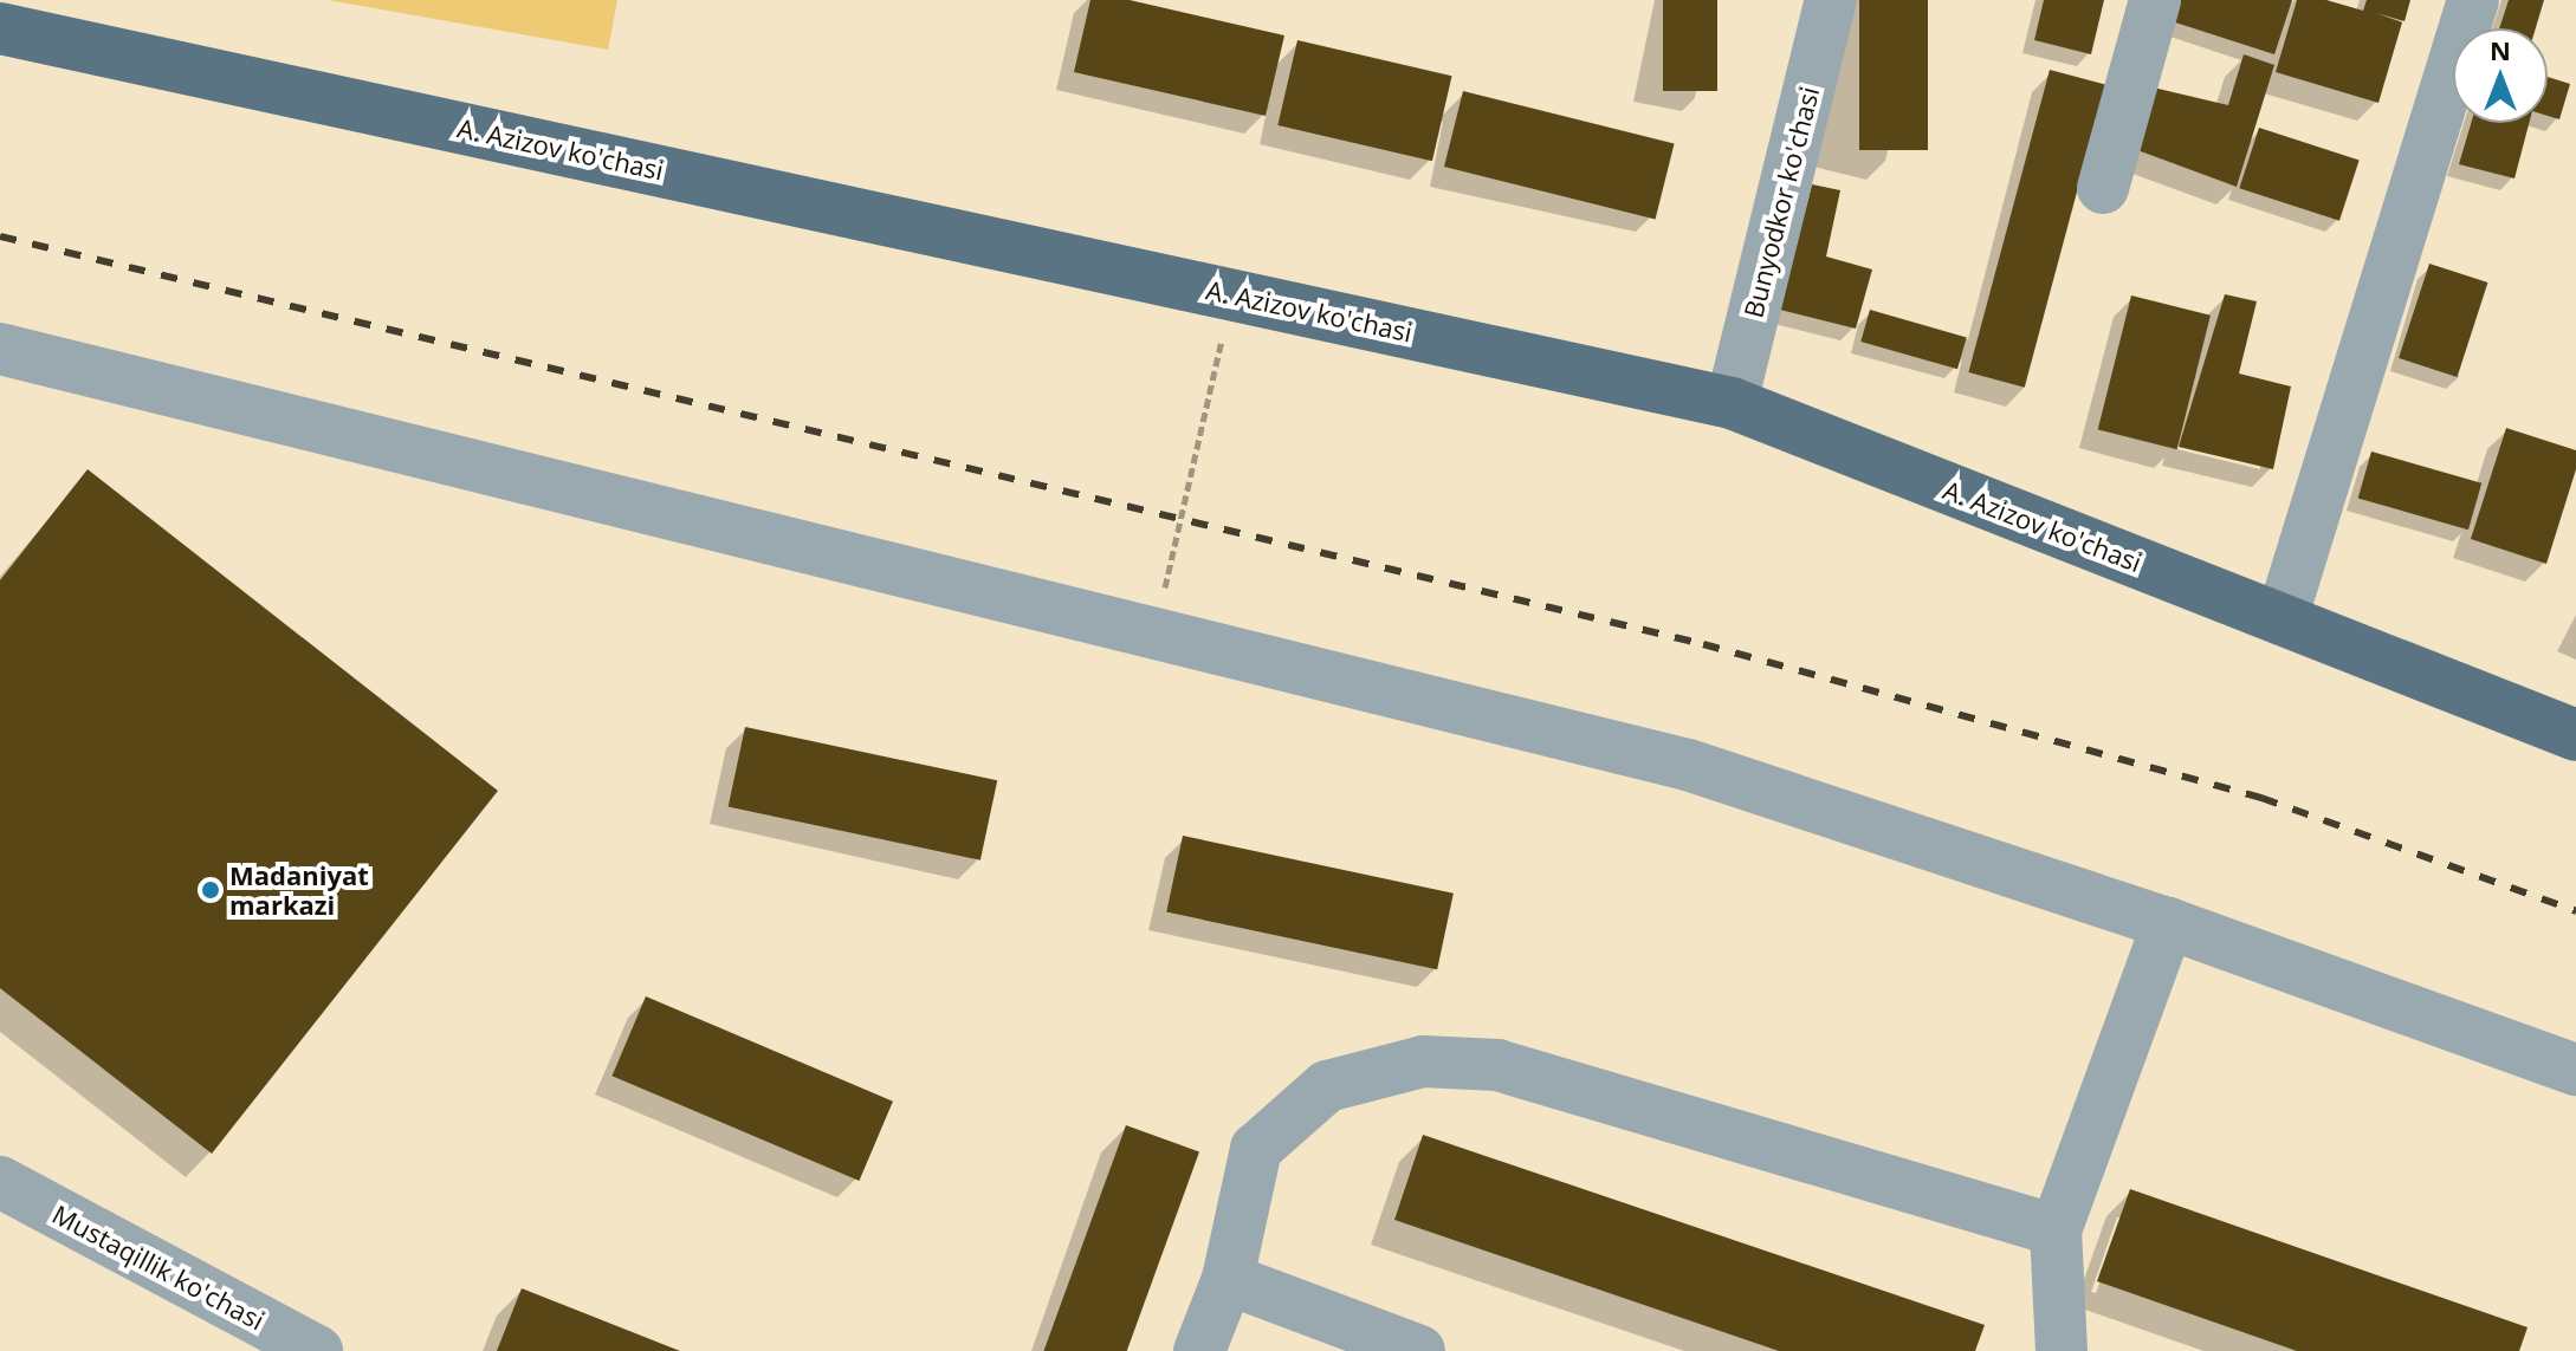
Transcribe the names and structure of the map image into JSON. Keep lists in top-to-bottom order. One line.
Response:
{"streets":{"main road":["A. Azizov ko'chasi"],"street":["Bunyodkor ko'chasi","Mustaqillik ko'chasi"]},"crossings":[["A. Azizov ko'chasi","Bunyodkor ko'chasi"]],"places":["Madaniyat markazi"],"north":"top"}
